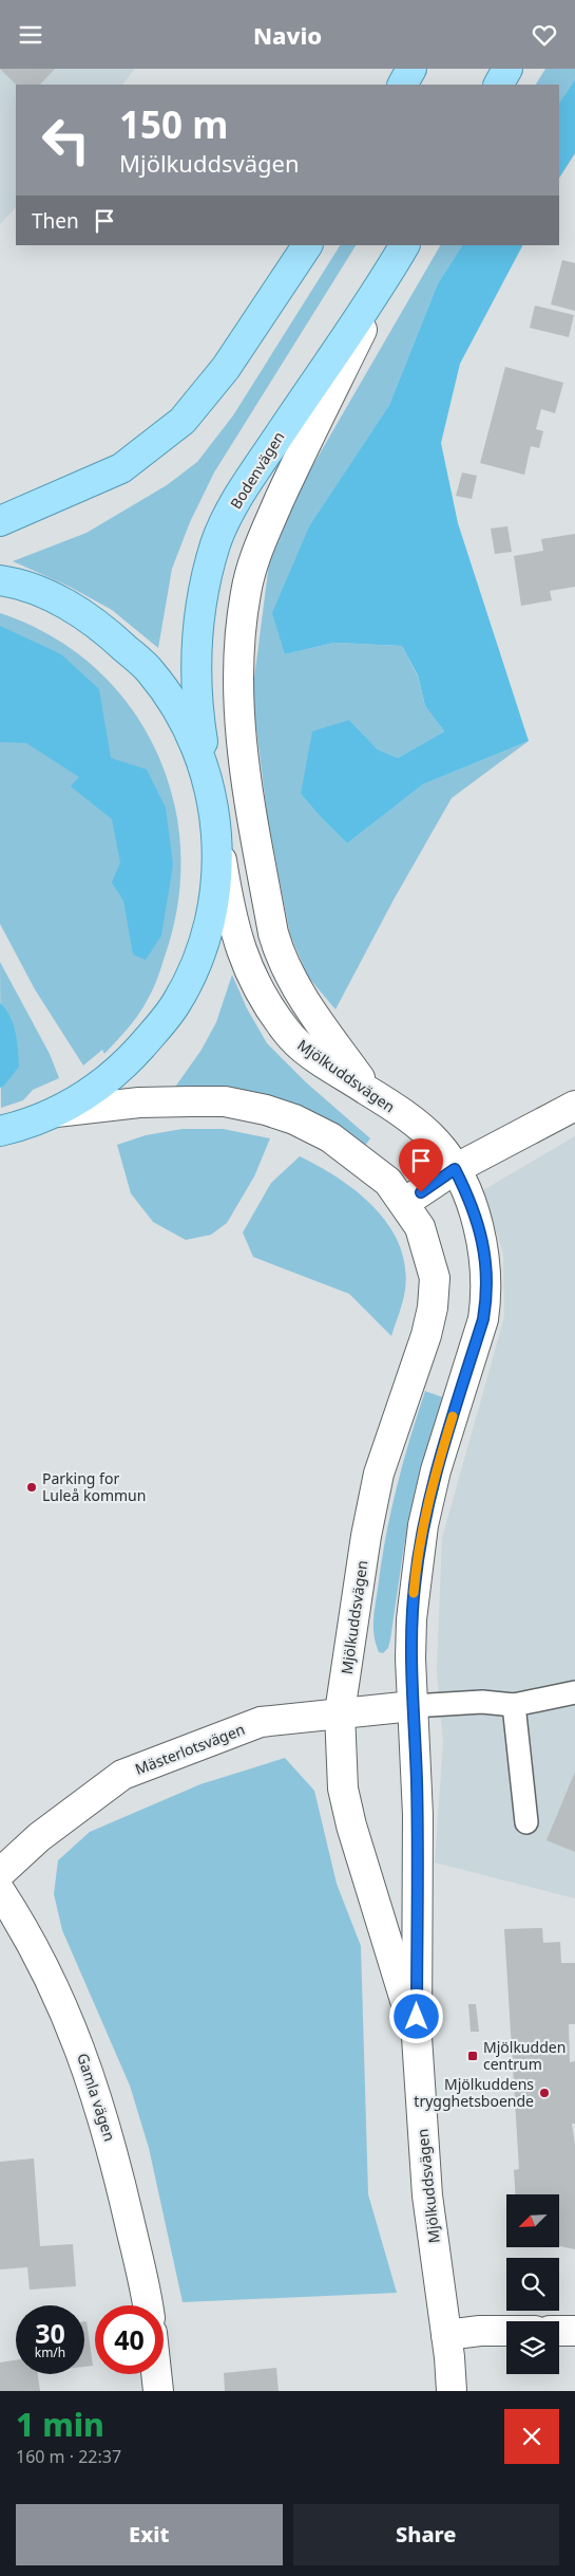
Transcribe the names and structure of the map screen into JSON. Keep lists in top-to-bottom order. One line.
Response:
{"streets":{"main road":["Bodenvägen"],"street":["Mjölkuddsvägen","Mästerlotsvägen","Gamla vägen"]},"crossings":[["Mjölkuddsvägen","Mästerlotsvägen"]],"places":{"other":["Parking for Luleå kommun","Mjölkuddens trygghetsboende"],"transit":["Mjölkudden centrum"]},"north":"bottom left","page":{"header":"Navio","turn":["150 m","Mjölkuddsvägen"],"then":"Then","speed":"30 km/h","limit":"40","heading":["1 min","160 m · 22:37"],"buttons":["Exit","Share"]}}
